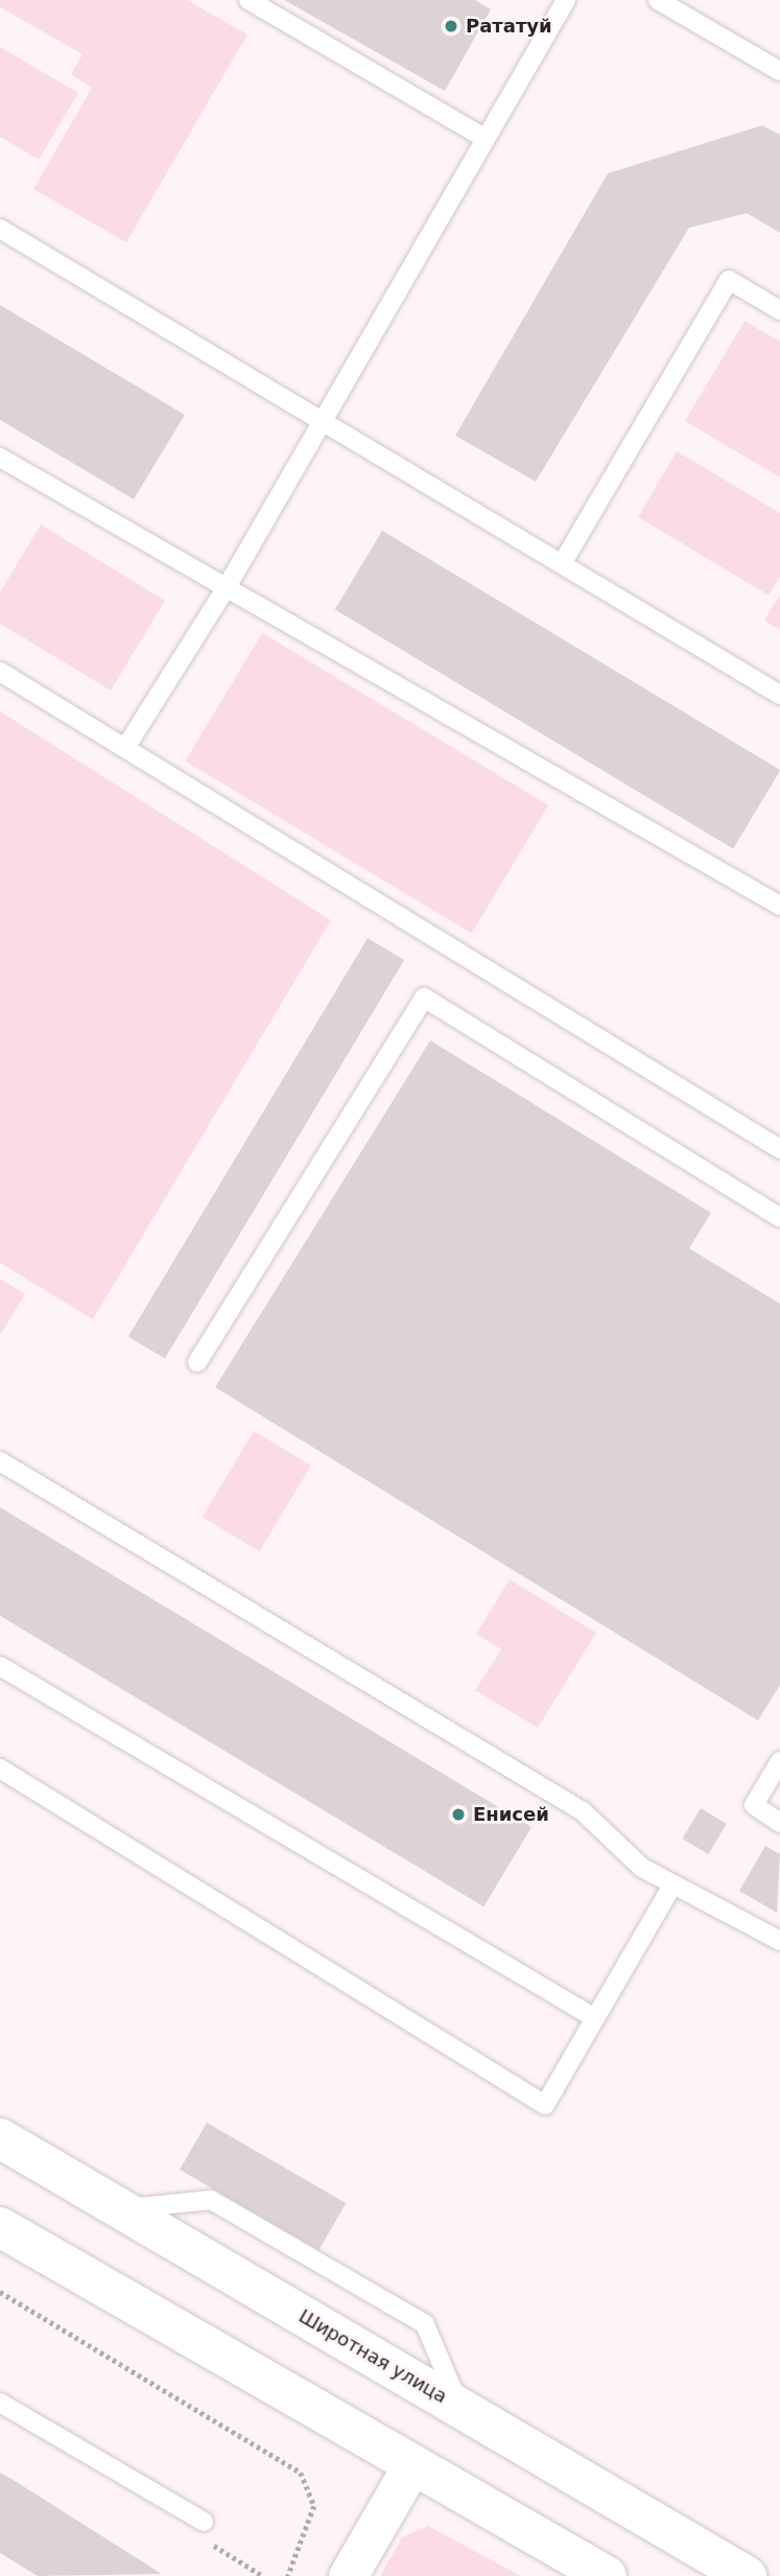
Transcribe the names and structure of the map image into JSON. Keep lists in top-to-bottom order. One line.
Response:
{"streets":{"main road":["Широтная улица"]},"places":["Рататуй","Енисей"]}
